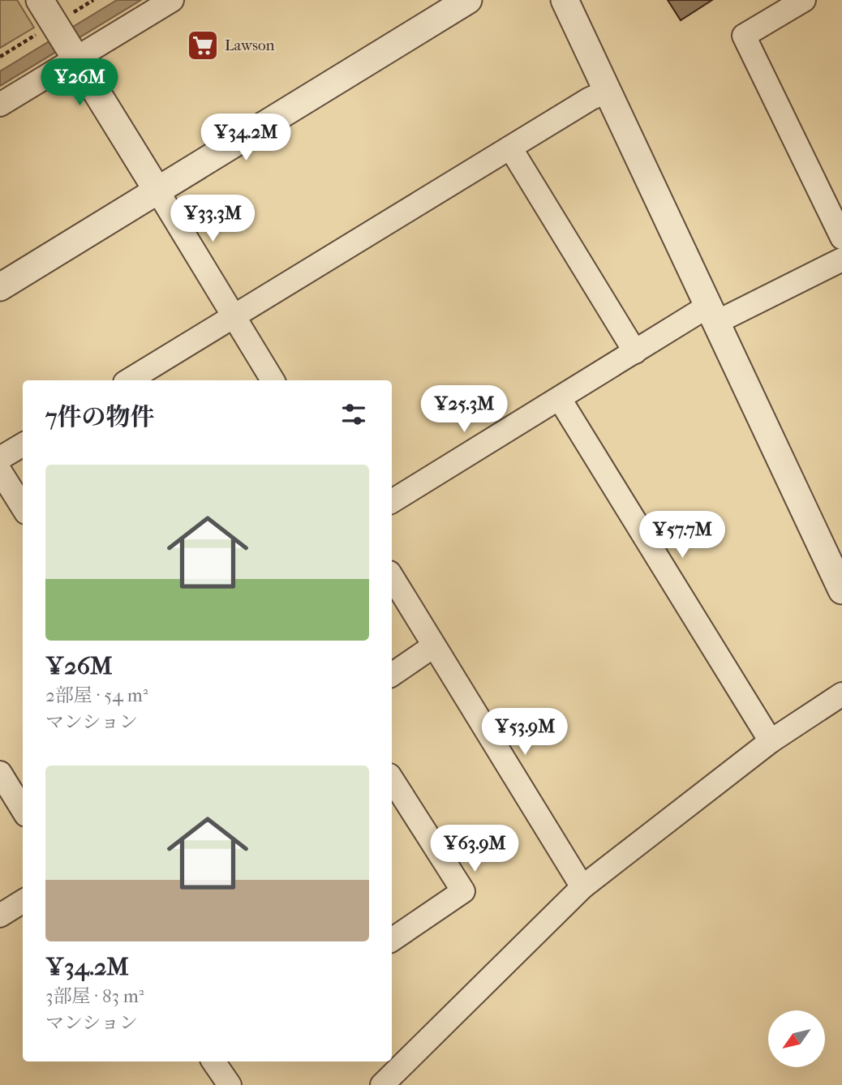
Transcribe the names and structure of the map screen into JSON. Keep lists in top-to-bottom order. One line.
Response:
{"places":{"supermarket":["Lawson"]},"north":"bottom left","page":{"price":["¥26M","¥34.2M","¥33.3M","¥25.3M","¥57.7M","¥53.9M","¥63.9M"],"heading":"7件の物件","list":[{"name":"¥26M","note":"2部屋 · 54 m² · マンション"},{"name":"¥34.2M","note":"3部屋 · 83 m² · マンション"}]}}
